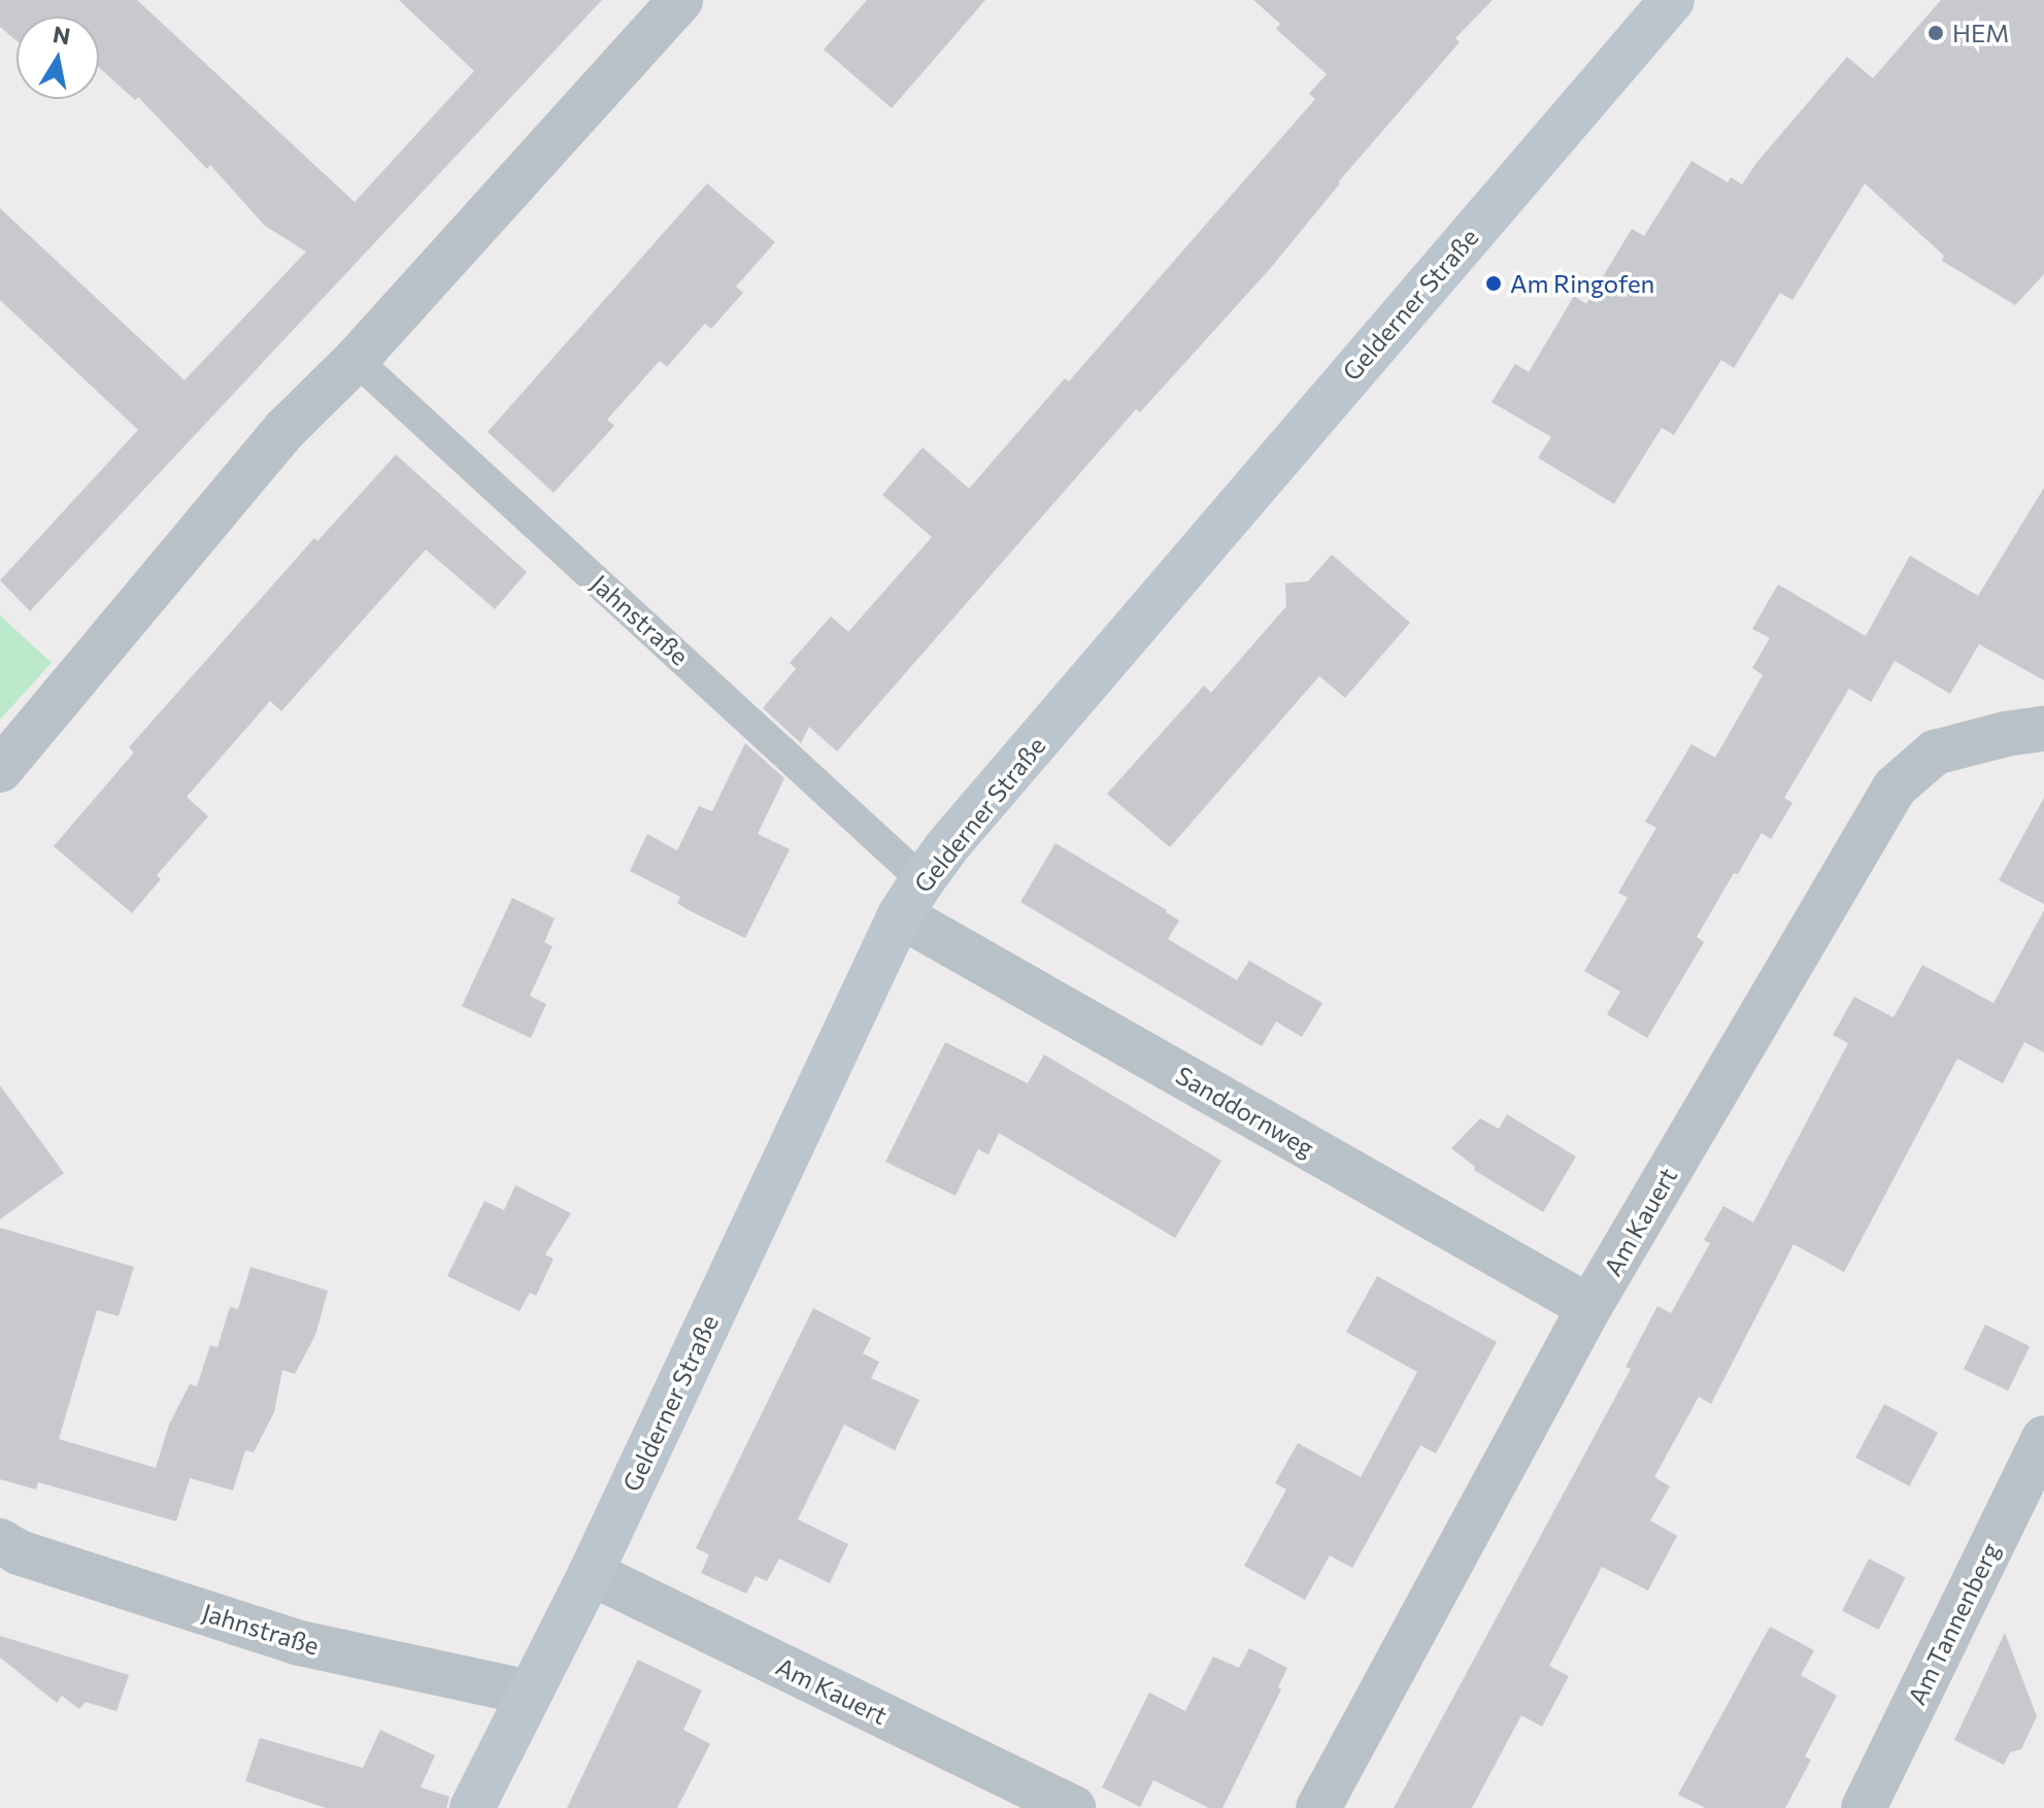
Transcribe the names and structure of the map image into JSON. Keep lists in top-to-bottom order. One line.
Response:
{"streets":{"main road":["Gelderner Straße"],"street":["Jahnstraße","Sanddornweg","Am Kauert","Am Tannenberg"]},"crossings":[["Gelderner Straße","Jahnstraße"],["Gelderner Straße","Sanddornweg"],["Gelderner Straße","Am Kauert"],["Jahnstraße","Sanddornweg"],["Sanddornweg","Am Kauert"]],"places":["HEM","Am Ringofen"],"north":"top"}
